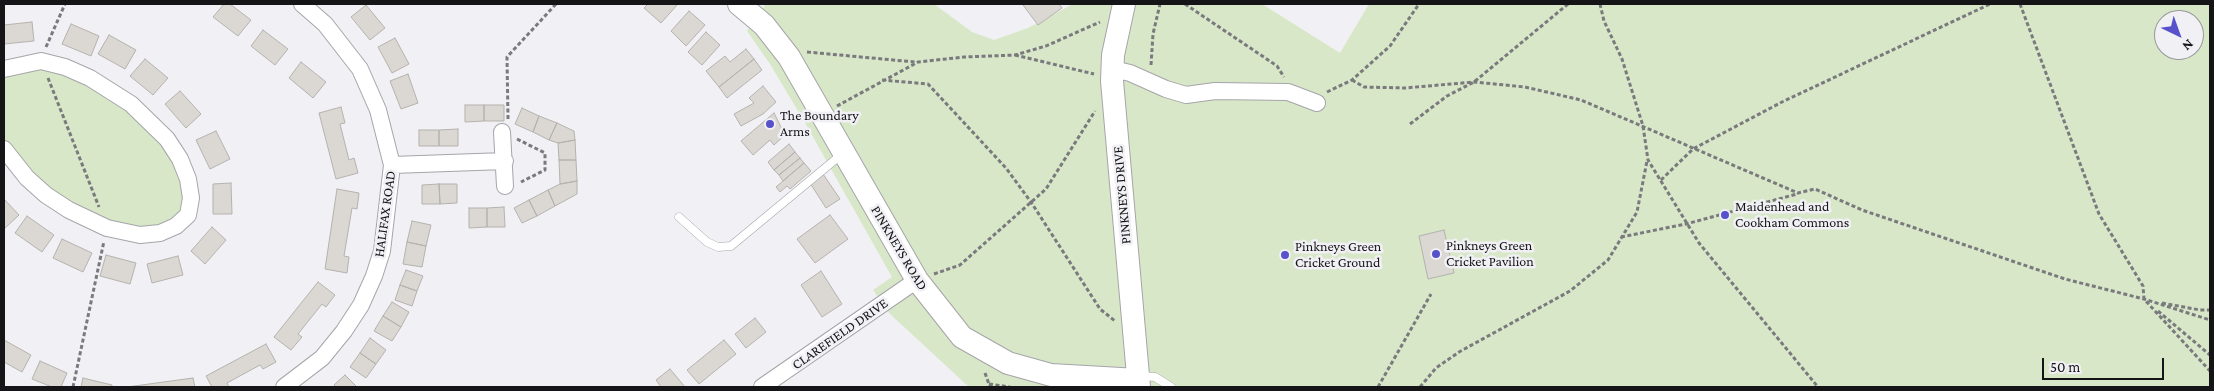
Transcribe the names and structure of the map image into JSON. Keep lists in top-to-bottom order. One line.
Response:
{"streets":{"street":["PINKNEYS DRIVE","HALIFAX ROAD","PINKNEYS ROAD","CLAREFIELD DRIVE"]},"crossings":[["PINKNEYS DRIVE","PINKNEYS ROAD"],["PINKNEYS ROAD","CLAREFIELD DRIVE"]],"places":["The Boundary Arms","Maidenhead and Cookham Commons","Pinkneys Green Cricket Pavilion","Pinkneys Green Cricket Ground"],"scale_bar":"50 m","north":"bottom right"}
